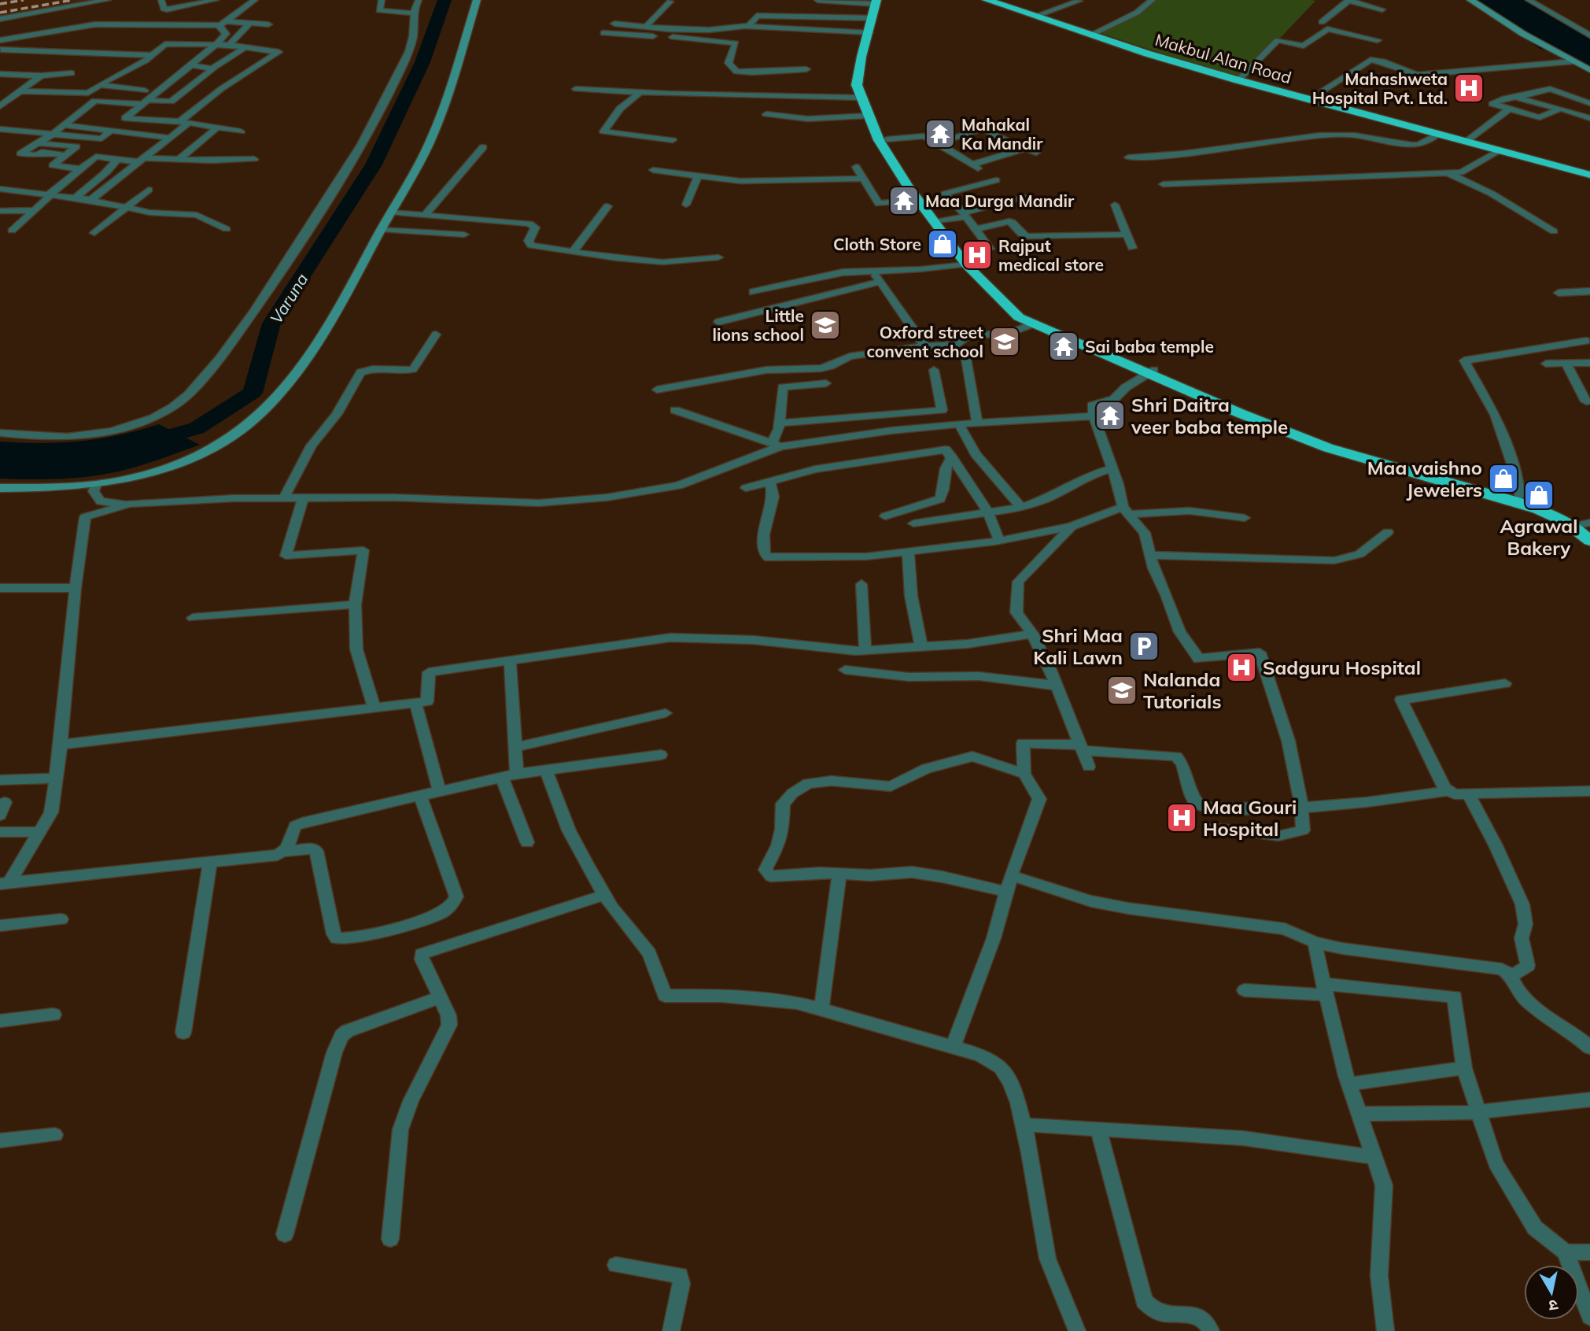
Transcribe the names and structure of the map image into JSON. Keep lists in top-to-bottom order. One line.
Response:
{"streets":{"highway":["Makbul Alan Road"]},"water":["Varuna"],"places":{"hospital":["Mahashweta Hospital Pvt. Ltd.","Rajput medical store","Sadguru Hospital","Maa Gouri Hospital"],"temple":["Mahakal Ka Mandir","Maa Durga Mandir","Sai baba temple","Shri Daitra veer baba temple"],"shop":["Cloth Store","Maa vaishno Jewelers","Agrawal Bakery"],"school or university":["Little lions school","Oxford street convent school","Nalanda Tutorials"],"parking":["Shri Maa Kali Lawn"]},"north":"bottom"}
